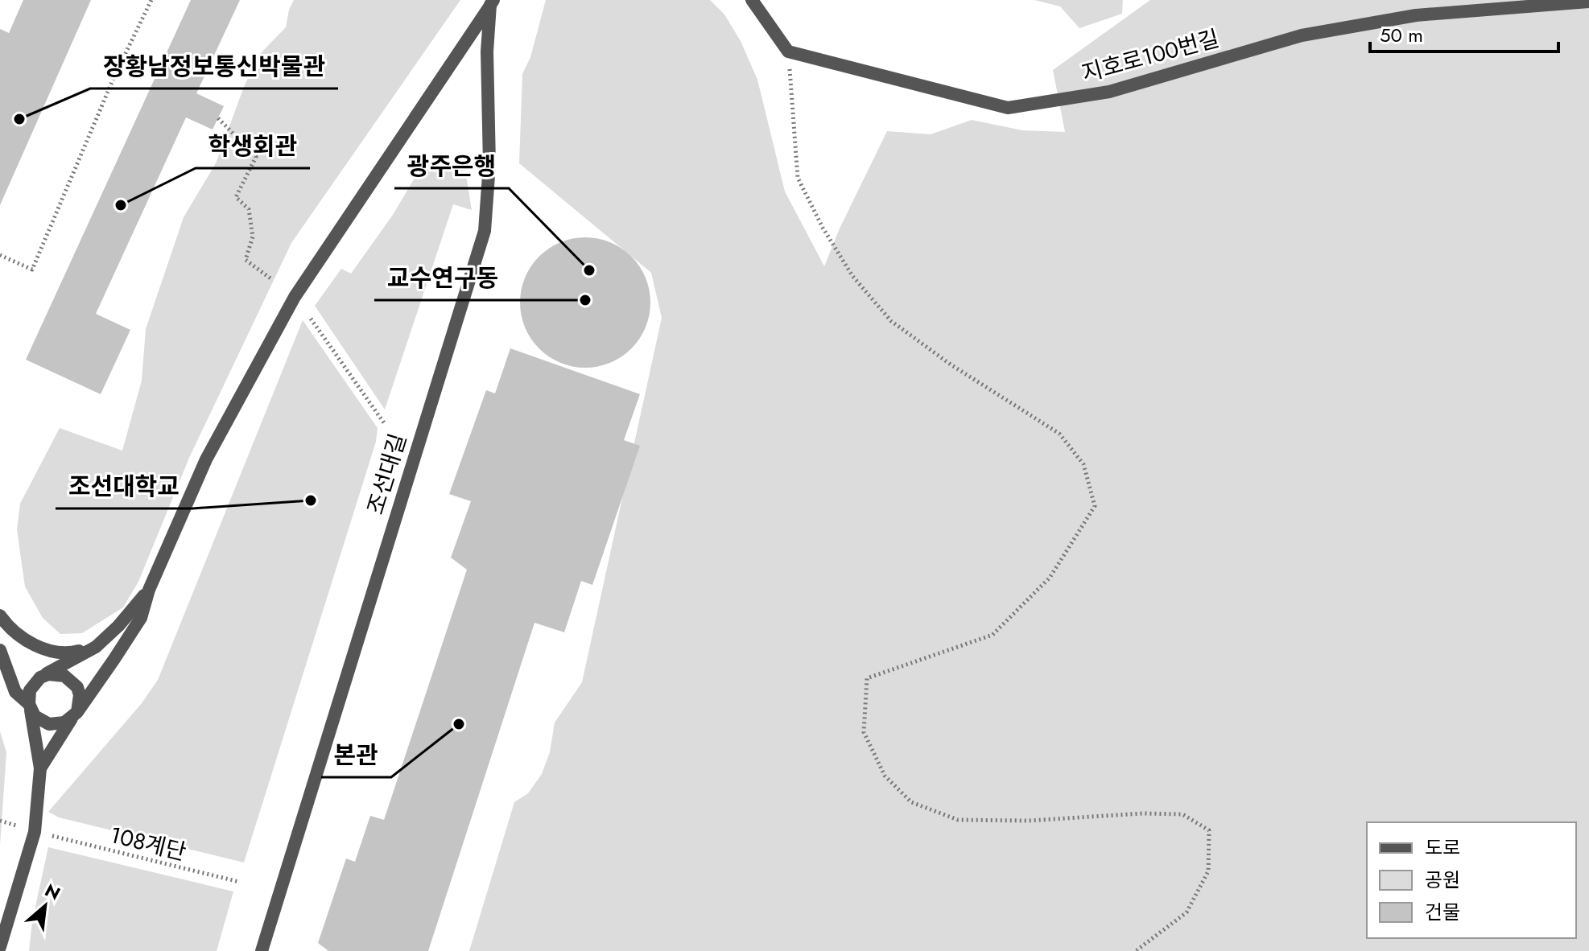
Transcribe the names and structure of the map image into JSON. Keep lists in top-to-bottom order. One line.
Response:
{"streets":{"street":["지호로100번길","조선대길"],"path":["108계단"]},"places":["장황남정보통신박물관","학생회관","광주은행","교수연구동","조선대학교","본관"],"legend":["도로","공원","건물"],"scale_bar":"50 m","north":"top right"}
